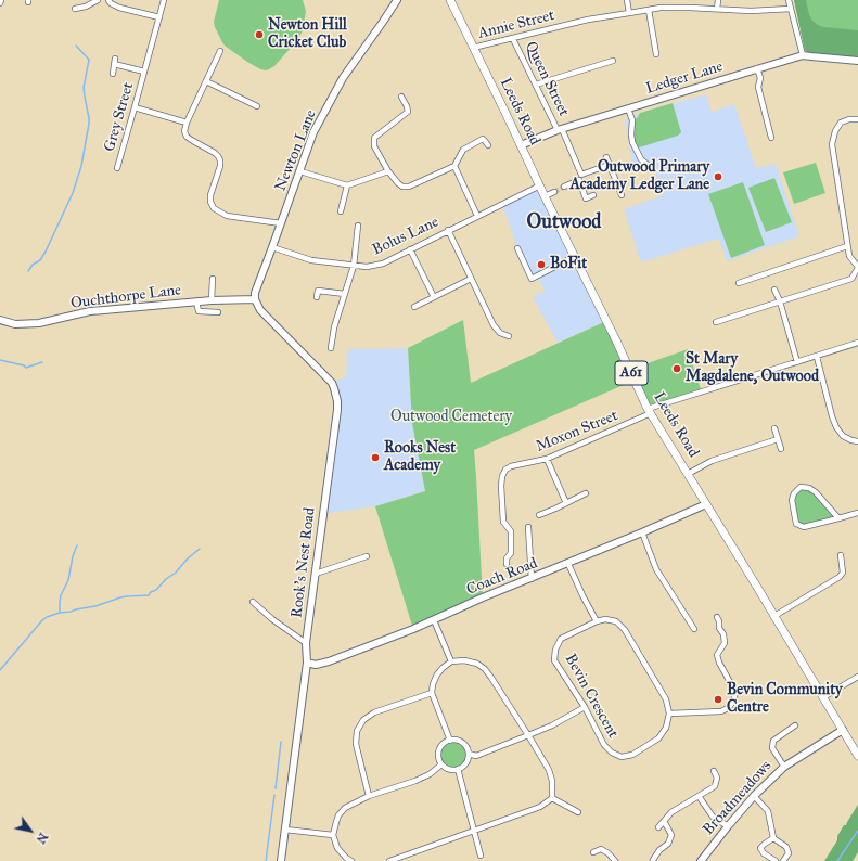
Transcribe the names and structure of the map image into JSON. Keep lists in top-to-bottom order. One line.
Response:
{"streets":{"main road":["Leeds Road","A61"],"street":["Annie Street","Ledger Lane","Queen Street","Grey Street","Newton Lane","Bolus Lane","Ouchthorpe Lane","Moxon Street","Rook's Nest Road","Coach Road","Bevin Crescent","Broadmeadows"]},"crossings":[["Annie Street","Queen Street"],["Annie Street","Leeds Road"],["Ledger Lane","Queen Street"],["Ledger Lane","Leeds Road"],["Leeds Road","Bolus Lane"],["Leeds Road","Moxon Street"],["Leeds Road","Coach Road"],["Leeds Road","Broadmeadows"],["Newton Lane","Bolus Lane"],["Newton Lane","Ouchthorpe Lane"],["Newton Lane","Rook's Nest Road"],["Ouchthorpe Lane","Rook's Nest Road"],["Rook's Nest Road","Coach Road"]],"districts":["Outwood"],"parks":["Outwood Cemetery"],"places":["Newton Hill Cricket Club","Outwood Primary Academy Ledger Lane","BoFit","St Mary Magdalene, Outwood","Rooks Nest Academy","Bevin Community Centre"],"north":"bottom right"}
